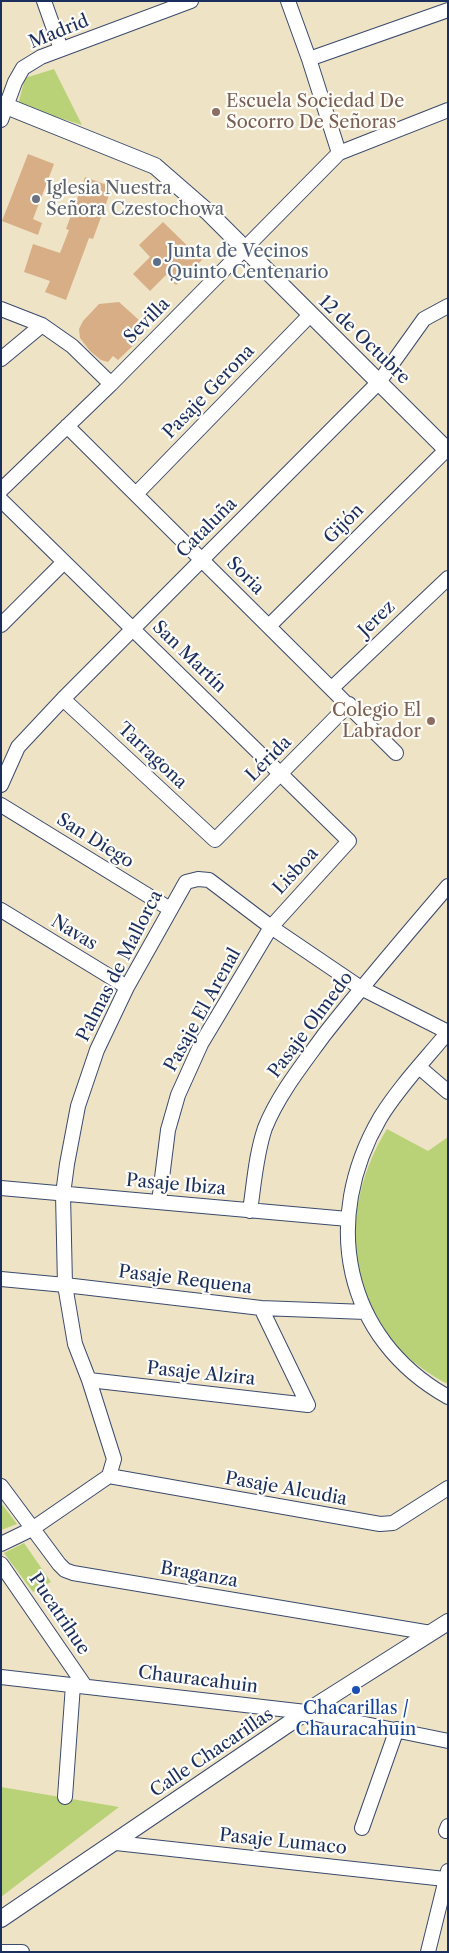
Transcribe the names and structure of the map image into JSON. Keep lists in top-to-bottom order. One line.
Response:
{"streets":{"street":["Madrid","Sevilla","12 de Octubre","Pasaje Gerona","Gijón","Cataluña","Soria","Jerez","San Martín","Tarragona","Lérida","San Diego","Lisboa","Navas","Palmas de Mallorca","Pasaje El Arenal","Pasaje Olmedo","Pasaje Ibiza","Pasaje Requena","Pasaje Alzira","Pasaje Alcudia","Braganza","Pucatrihue","Chauracahuin","Calle Chacarillas","Pasaje Lumaco"]},"crossings":[["Madrid","12 de Octubre"],["Sevilla","12 de Octubre"],["Sevilla","Soria"],["12 de Octubre","Pasaje Gerona"],["12 de Octubre","Gijón"],["12 de Octubre","Cataluña"],["Pasaje Gerona","Soria"],["Gijón","Soria"],["Cataluña","Soria"],["Cataluña","San Martín"],["Cataluña","Tarragona"],["Soria","Jerez"],["Soria","Lérida"],["San Martín","Lérida"],["San Martín","Lisboa"],["Tarragona","Lérida"],["San Diego","Palmas de Mallorca"],["Lisboa","Palmas de Mallorca"],["Lisboa","Pasaje El Arenal"],["Navas","Palmas de Mallorca"],["Palmas de Mallorca","Pasaje El Arenal"],["Palmas de Mallorca","Pasaje Olmedo"],["Palmas de Mallorca","Pasaje Ibiza"],["Palmas de Mallorca","Pasaje Requena"],["Palmas de Mallorca","Pasaje Alzira"],["Palmas de Mallorca","Pasaje Alcudia"],["Pasaje El Arenal","Pasaje Ibiza"],["Pasaje Olmedo","Pasaje Ibiza"],["Pasaje Requena","Pasaje Alzira"],["Braganza","Calle Chacarillas"],["Pucatrihue","Chauracahuin"],["Chauracahuin","Calle Chacarillas"],["Calle Chacarillas","Pasaje Lumaco"]],"places":["Escuela Sociedad De Socorro De Señoras","Iglesia Nuestra Señora Czestochowa","Junta de Vecinos Quinto Centenario","Colegio El Labrador","Chacarillas / Chauracahuin"]}
